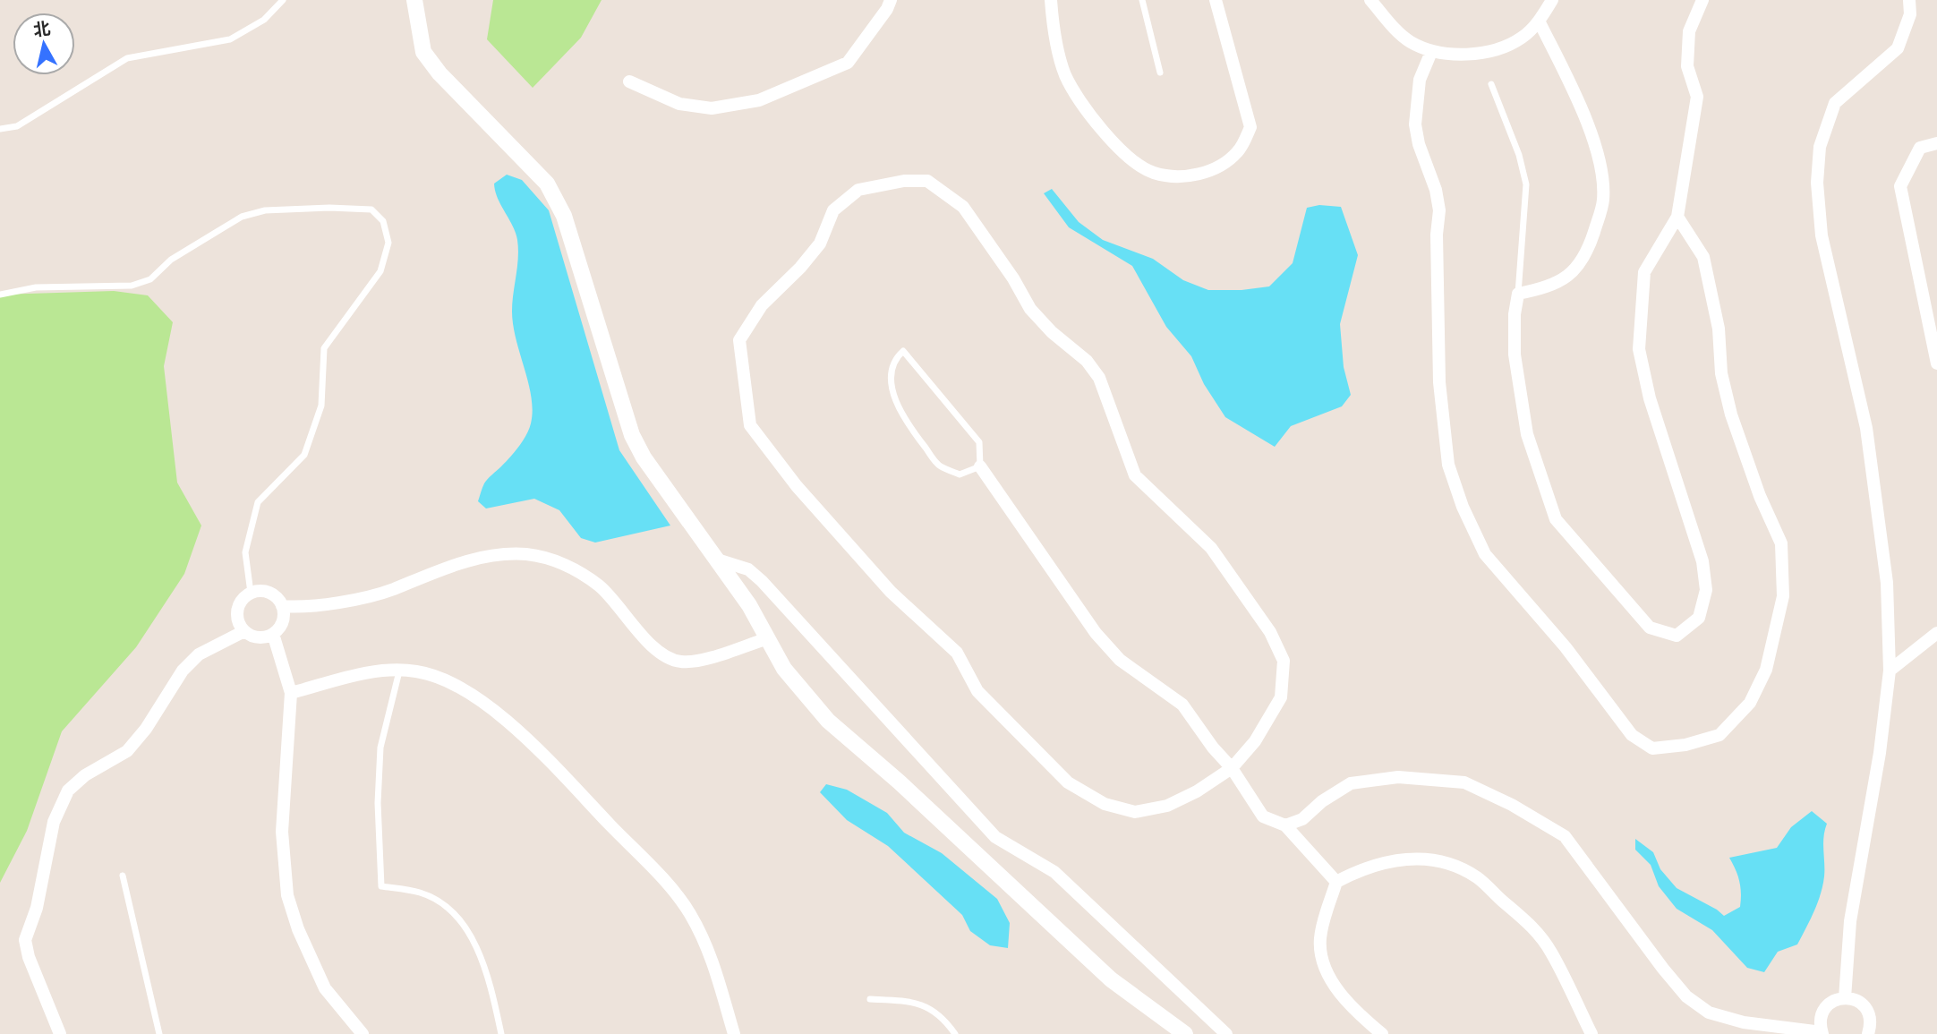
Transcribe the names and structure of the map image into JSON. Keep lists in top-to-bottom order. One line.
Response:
{"north":"top"}
